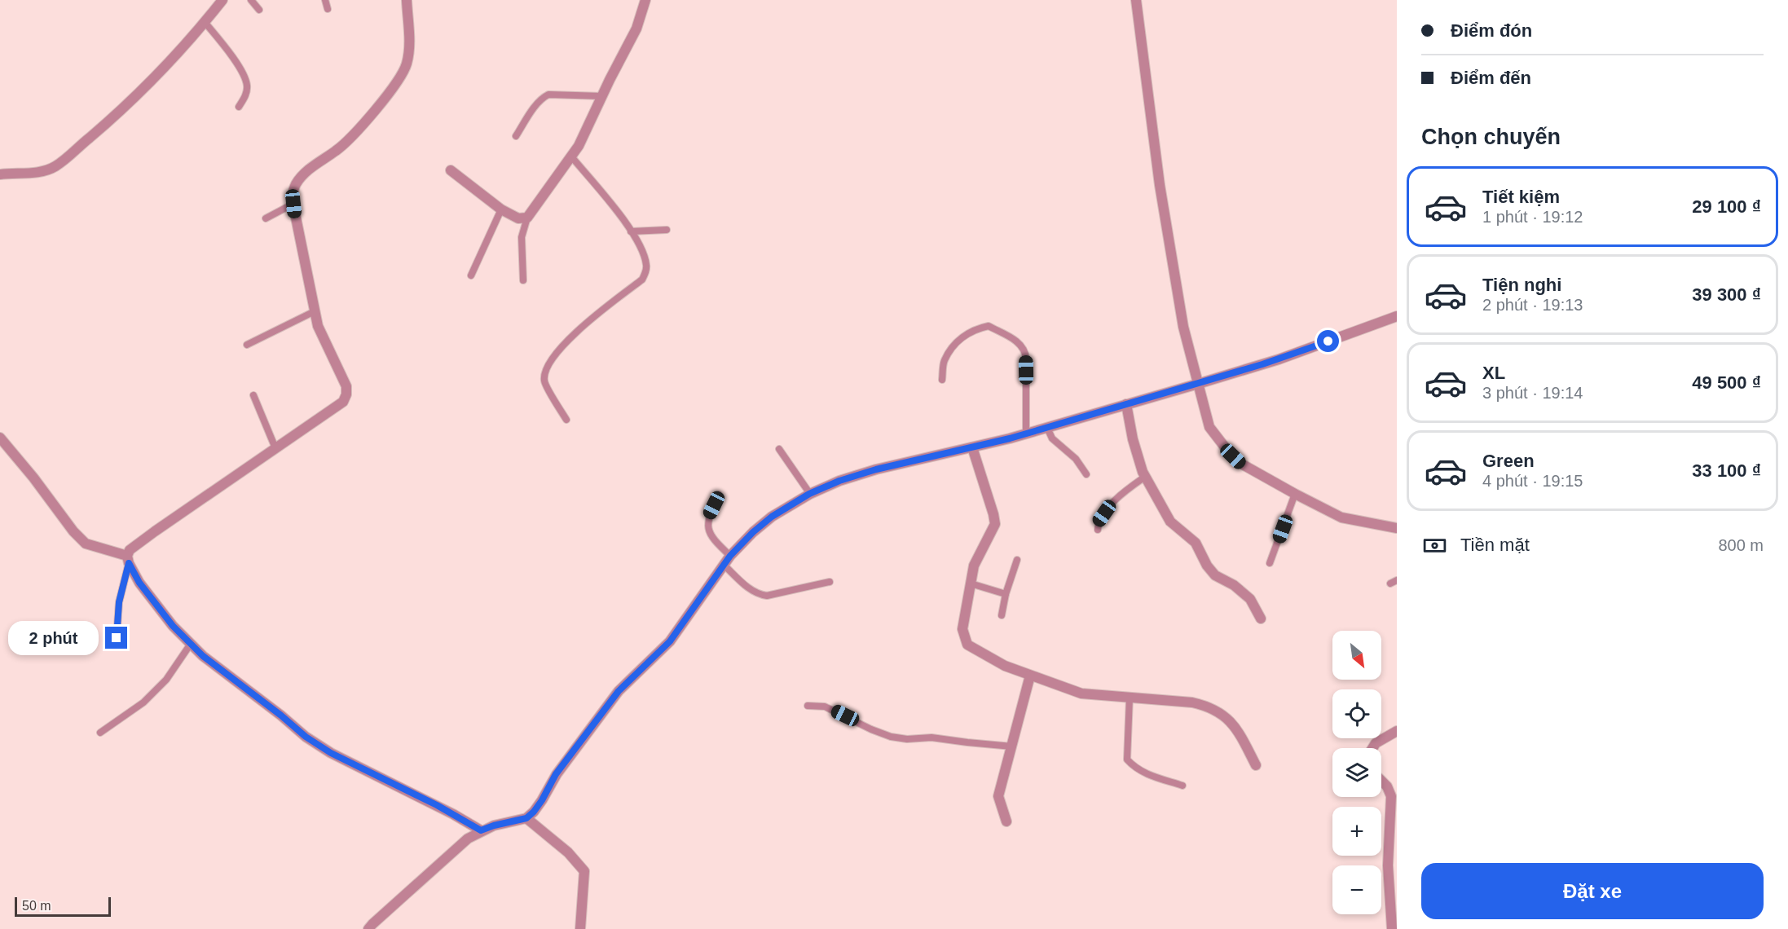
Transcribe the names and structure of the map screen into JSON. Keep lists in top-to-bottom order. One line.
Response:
{"scale_bar":"50 m","north":"bottom right","page":{"banner":["Điểm đón","Điểm đến"],"heading":"Chọn chuyến","list":[{"name":"Tiết kiệm","note":"1 phút · 19:12","value":"29 100 ₫"},{"name":"Tiện nghi","note":"2 phút · 19:13","value":"39 300 ₫"},{"name":"XL","note":"3 phút · 19:14","value":"49 500 ₫"},{"name":"Green","note":"4 phút · 19:15","value":"33 100 ₫"}],"pay":["Tiền mặt","800 m"],"bubble":"2 phút","map_buttons":["+","−"],"buttons":"Đặt xe","scale":"50 m"}}
